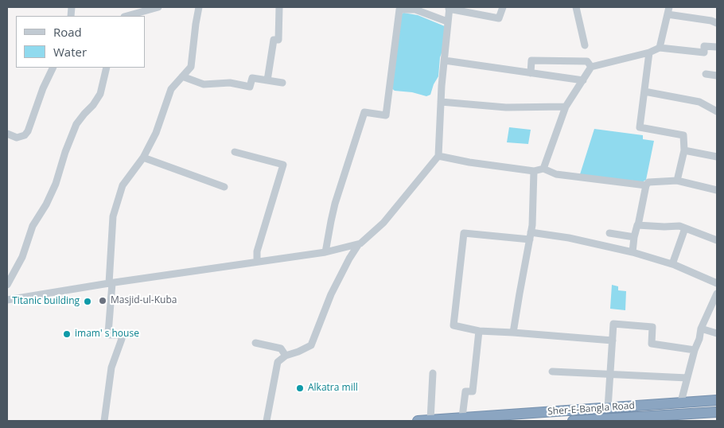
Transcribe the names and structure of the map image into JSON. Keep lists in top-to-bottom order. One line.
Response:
{"streets":{"highway":["Sher-E-Bangla Road"]},"places":["Masjid-ul-Kuba","Titanic building","imam' s house","Alkatra mill"],"legend":["Road","Water"]}
